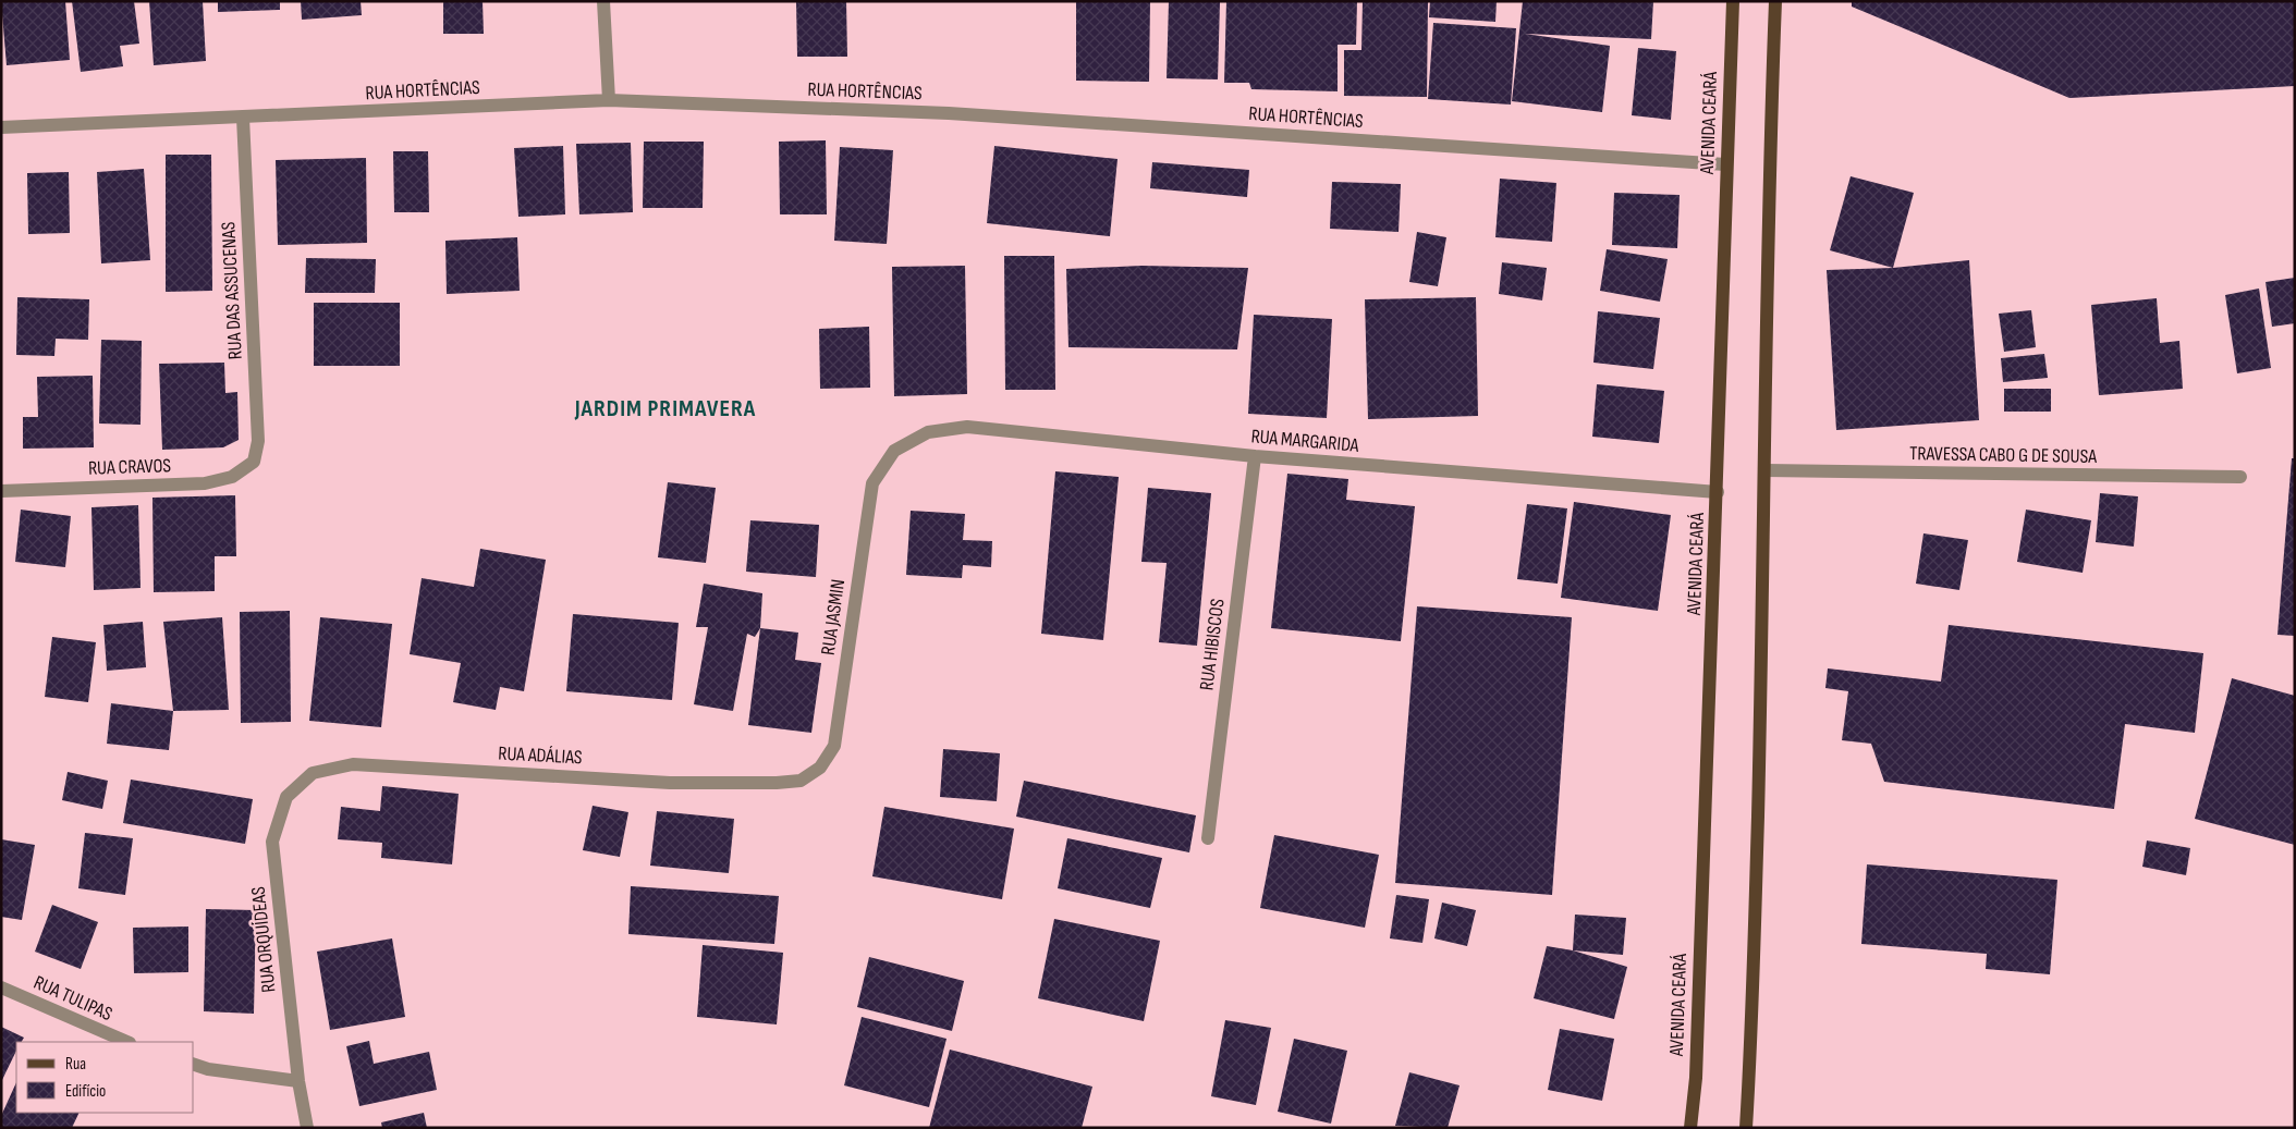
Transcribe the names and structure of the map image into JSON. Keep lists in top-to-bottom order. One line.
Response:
{"streets":{"main road":["AVENIDA CEARÁ"],"street":["RUA HORTÊNCIAS","RUA DAS ASSUCENAS","RUA MARGARIDA","TRAVESSA CABO G DE SOUSA","RUA CRAVOS","RUA JASMIN","RUA HIBISCOS","RUA ADÁLIAS","RUA ORQUÍDEAS","RUA TULIPAS"]},"crossings":[["RUA HORTÊNCIAS","AVENIDA CEARÁ"],["RUA HORTÊNCIAS","RUA DAS ASSUCENAS"],["AVENIDA CEARÁ","RUA MARGARIDA"],["RUA DAS ASSUCENAS","RUA CRAVOS"],["RUA MARGARIDA","RUA JASMIN"],["RUA MARGARIDA","RUA HIBISCOS"],["RUA JASMIN","RUA ADÁLIAS"],["RUA ADÁLIAS","RUA ORQUÍDEAS"]],"districts":["JARDIM PRIMAVERA"],"legend":["Rua","Edifício"]}
